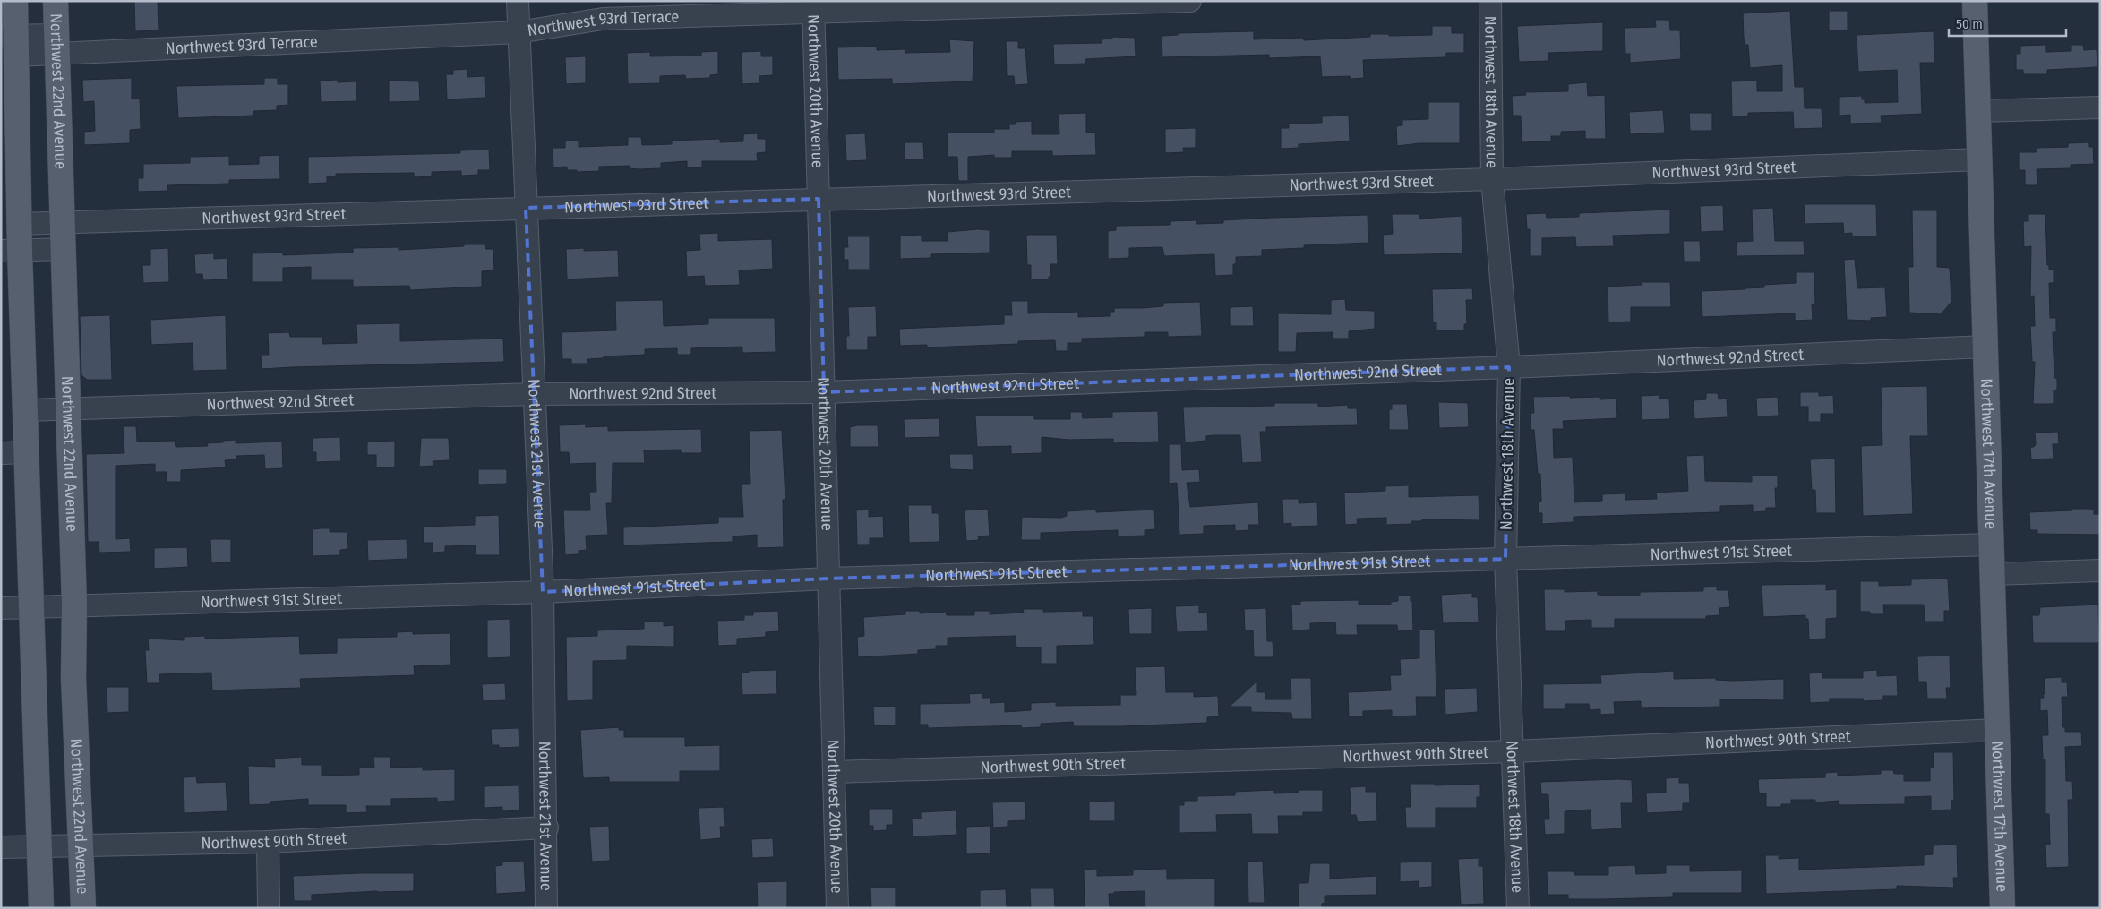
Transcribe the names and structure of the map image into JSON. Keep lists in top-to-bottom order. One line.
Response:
{"streets":{"main road":["Northwest 22nd Avenue","Northwest 17th Avenue"],"street":["Northwest 93rd Terrace","Northwest 20th Avenue","Northwest 18th Avenue","Northwest 93rd Street","Northwest 92nd Street","Northwest 21st Avenue","Northwest 91st Street","Northwest 90th Street"]},"crossings":[["Northwest 93rd Terrace","Northwest 22nd Avenue"],["Northwest 93rd Terrace","Northwest 20th Avenue"],["Northwest 93rd Terrace","Northwest 21st Avenue"],["Northwest 22nd Avenue","Northwest 93rd Street"],["Northwest 22nd Avenue","Northwest 92nd Street"],["Northwest 22nd Avenue","Northwest 91st Street"],["Northwest 22nd Avenue","Northwest 90th Street"],["Northwest 20th Avenue","Northwest 93rd Street"],["Northwest 20th Avenue","Northwest 92nd Street"],["Northwest 20th Avenue","Northwest 91st Street"],["Northwest 20th Avenue","Northwest 90th Street"],["Northwest 18th Avenue","Northwest 93rd Street"],["Northwest 18th Avenue","Northwest 92nd Street"],["Northwest 18th Avenue","Northwest 91st Street"],["Northwest 18th Avenue","Northwest 90th Street"],["Northwest 93rd Street","Northwest 21st Avenue"],["Northwest 93rd Street","Northwest 17th Avenue"],["Northwest 92nd Street","Northwest 21st Avenue"],["Northwest 92nd Street","Northwest 17th Avenue"],["Northwest 21st Avenue","Northwest 91st Street"],["Northwest 21st Avenue","Northwest 90th Street"],["Northwest 17th Avenue","Northwest 91st Street"],["Northwest 17th Avenue","Northwest 90th Street"]],"scale_bar":"50 m"}
